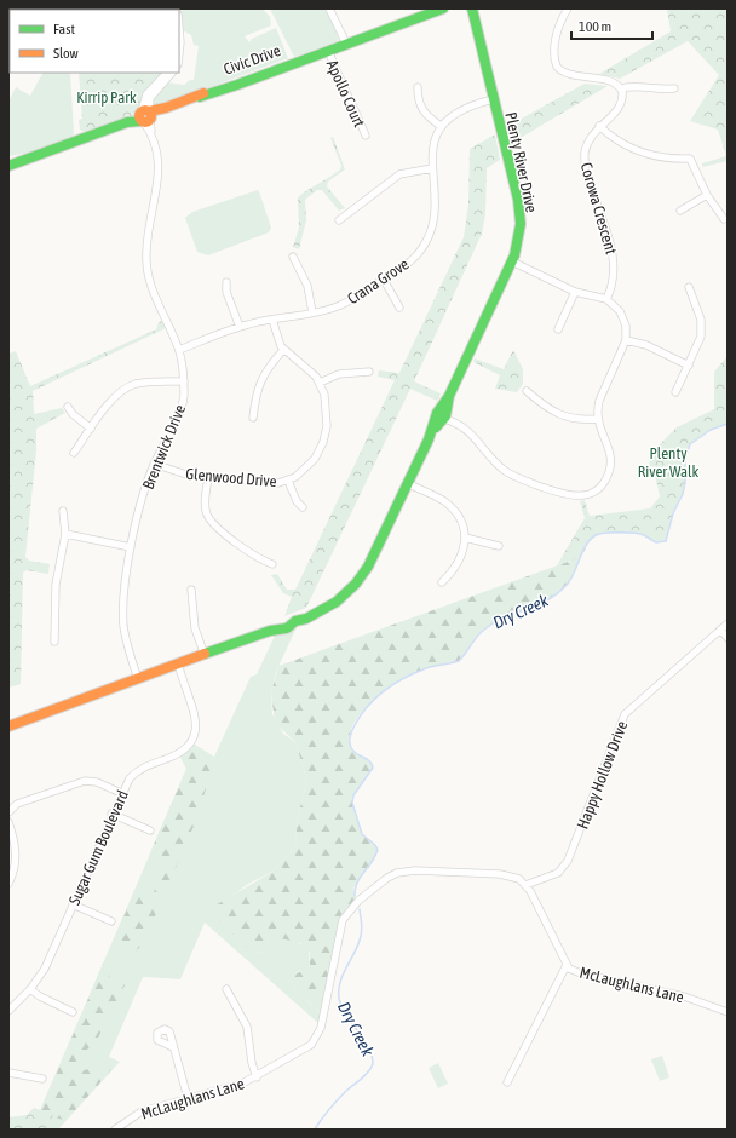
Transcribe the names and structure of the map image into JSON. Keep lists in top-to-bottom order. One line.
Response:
{"streets":{"street":["Civic Drive","Apollo Court","Plenty River Drive","Corowa Crescent","Crana Grove","Brentwick Drive","Glenwood Drive","Happy Hollow Drive","Sugar Gum Boulevard","McLaughlans Lane"]},"crossings":[["Civic Drive","Apollo Court"],["Civic Drive","Brentwick Drive"],["Plenty River Drive","Brentwick Drive"],["Plenty River Drive","Sugar Gum Boulevard"],["Crana Grove","Brentwick Drive"],["Brentwick Drive","Glenwood Drive"],["Happy Hollow Drive","McLaughlans Lane"]],"water":["Dry Creek"],"parks":["Kirrip Park","Plenty River Walk"],"legend":["Fast","Slow"],"scale_bar":"100 m"}
